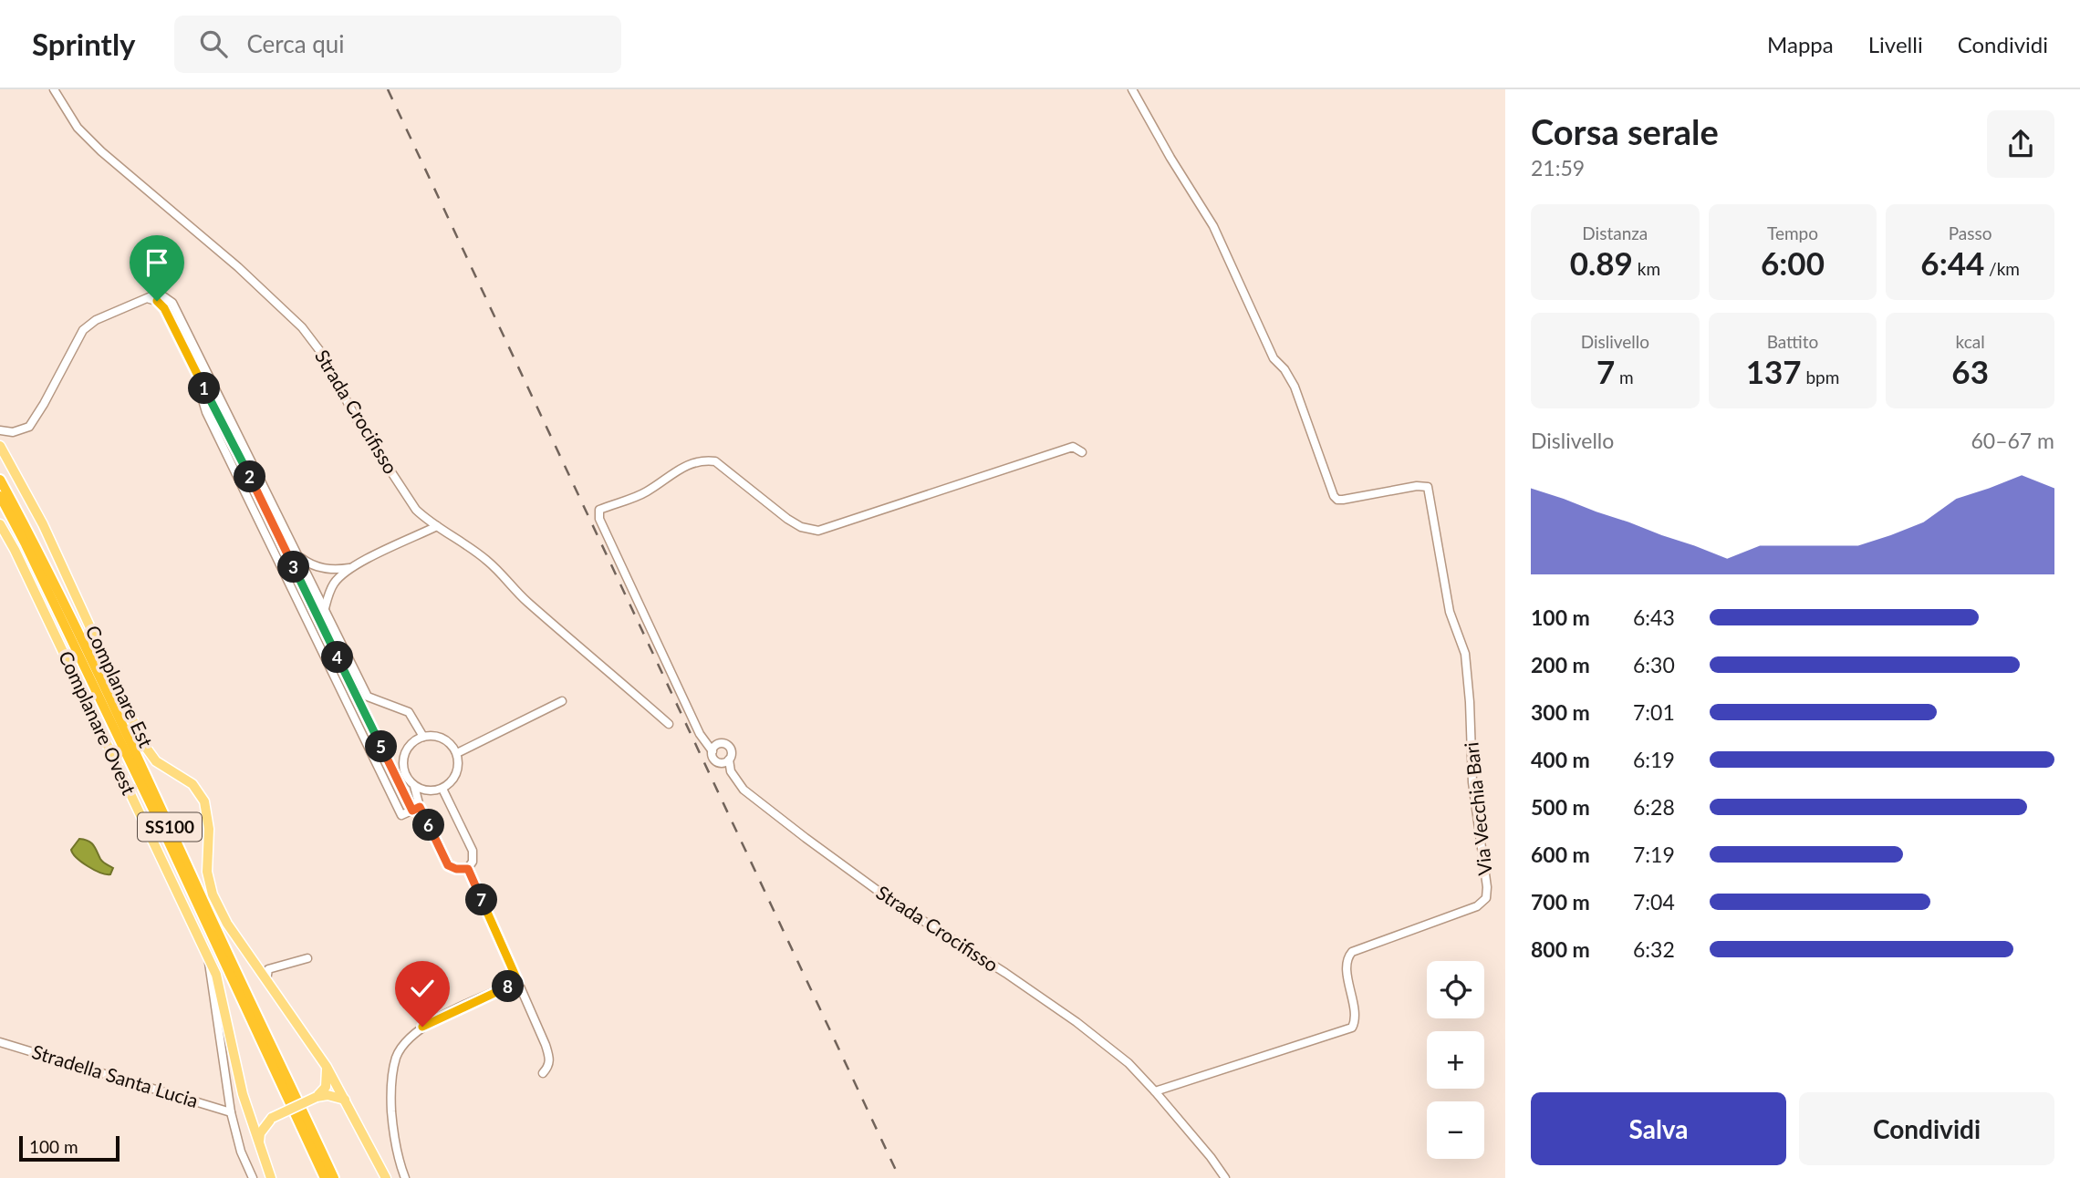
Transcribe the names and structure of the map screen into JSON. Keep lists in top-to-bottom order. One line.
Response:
{"streets":{"highway":["SS100"],"main road":["Complanare Est","Complanare Ovest"],"street":["Strada Crocifisso","Via Vecchia Bari","Stradella Santa Lucia"]},"crossings":[["Strada Crocifisso","Via Vecchia Bari"]],"scale_bar":"100 m","page":{"header":"Sprintly","search":"Cerca qui","nav":["Mappa","Livelli","Condividi"],"heading":["Corsa serale","21:59"],"stats":[["Distanza","0.89 km"],["Tempo","6:00"],["Passo","6:44 /km"],["Dislivello","7 m"],["Battito","137 bpm"],["kcal","63"]],"pins":["1","2","3","4","5","6","7","8"],"chart":["Dislivello","60–67 m"],"list":[{"name":"100 m","note":"6:43"},{"name":"200 m","note":"6:30"},{"name":"300 m","note":"7:01"},{"name":"400 m","note":"6:19"},{"name":"500 m","note":"6:28"},{"name":"600 m","note":"7:19"},{"name":"700 m","note":"7:04"},{"name":"800 m","note":"6:32"}],"map_buttons":["+","−"],"buttons":["Salva","Condividi"],"scale":"100 m"}}
